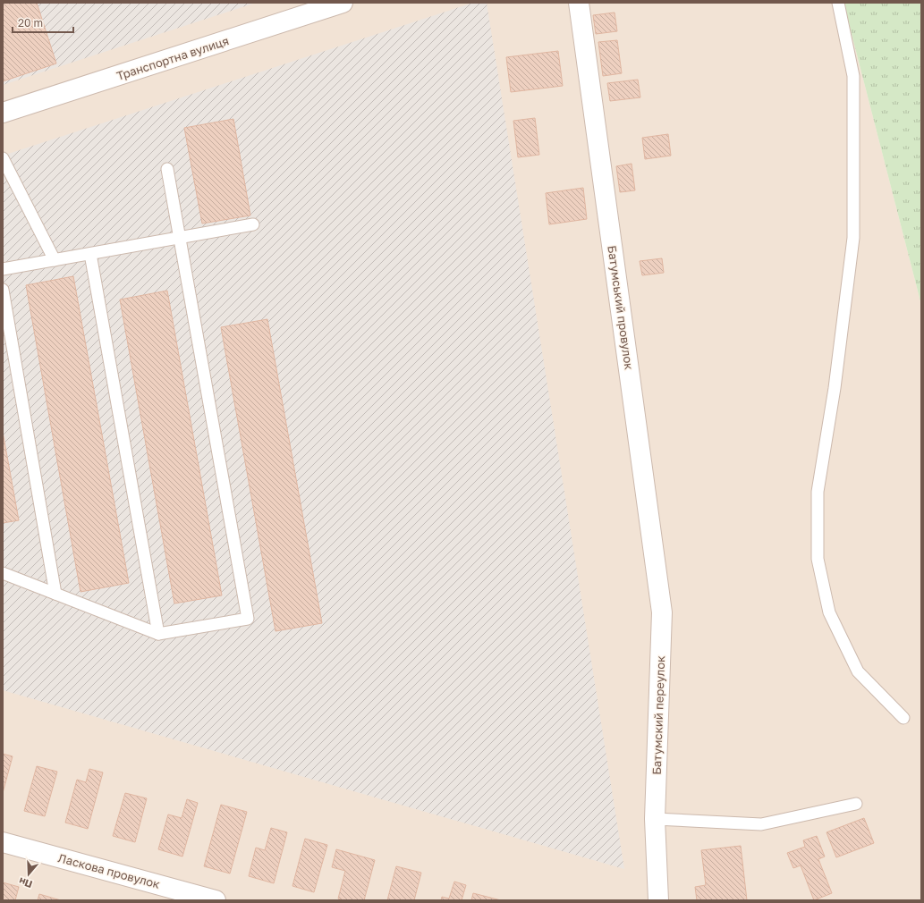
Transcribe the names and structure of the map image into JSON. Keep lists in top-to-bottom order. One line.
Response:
{"streets":{"street":["Транспортна вулиця","Батумський провулок","Батумский переулок","Ласкова провулок"]},"crossings":[["Батумський провулок","Батумский переулок"]],"scale_bar":"20 m","north":"bottom"}
